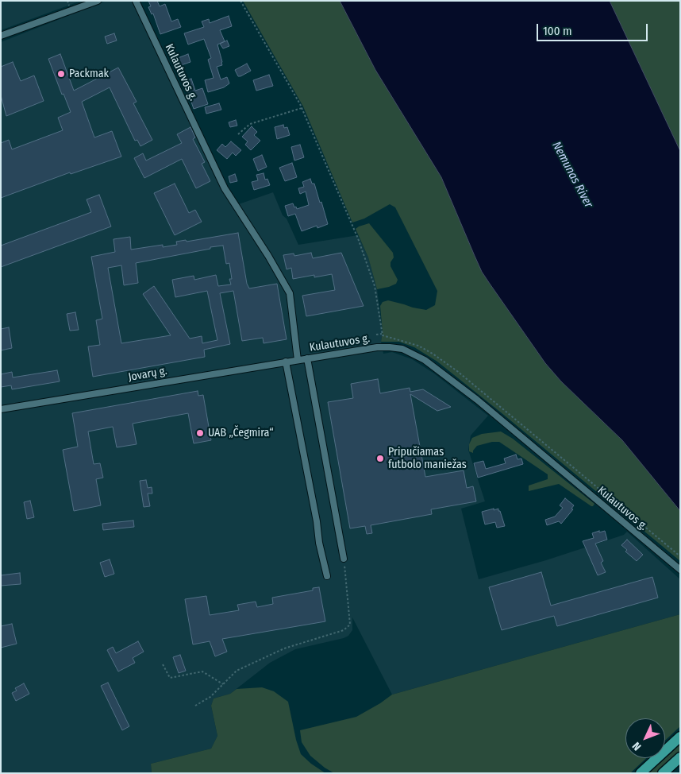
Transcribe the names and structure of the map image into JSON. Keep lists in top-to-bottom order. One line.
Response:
{"streets":{"street":["Kulautuvos g.","Jovarų g."]},"crossings":[["Kulautuvos g.","Jovarų g."]],"water":["Nemunas River"],"places":["Packmak","UAB „Čegmira“","Pripučiamas futbolo maniežas"],"scale_bar":"100 m","north":"bottom left"}
